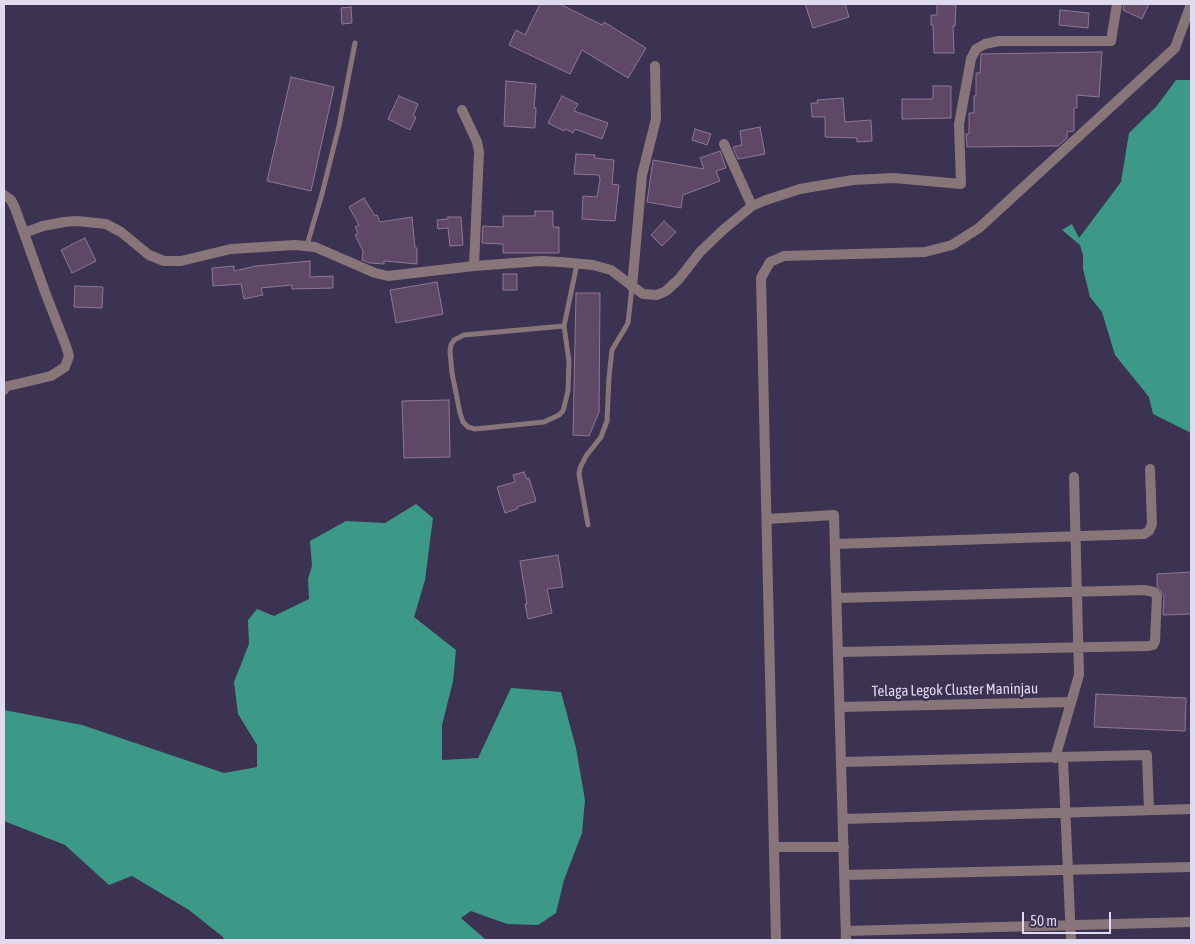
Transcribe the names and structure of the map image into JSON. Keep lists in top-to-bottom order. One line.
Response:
{"streets":{"street":["Telaga Legok Cluster Maninjau"]},"scale_bar":"50 m"}
